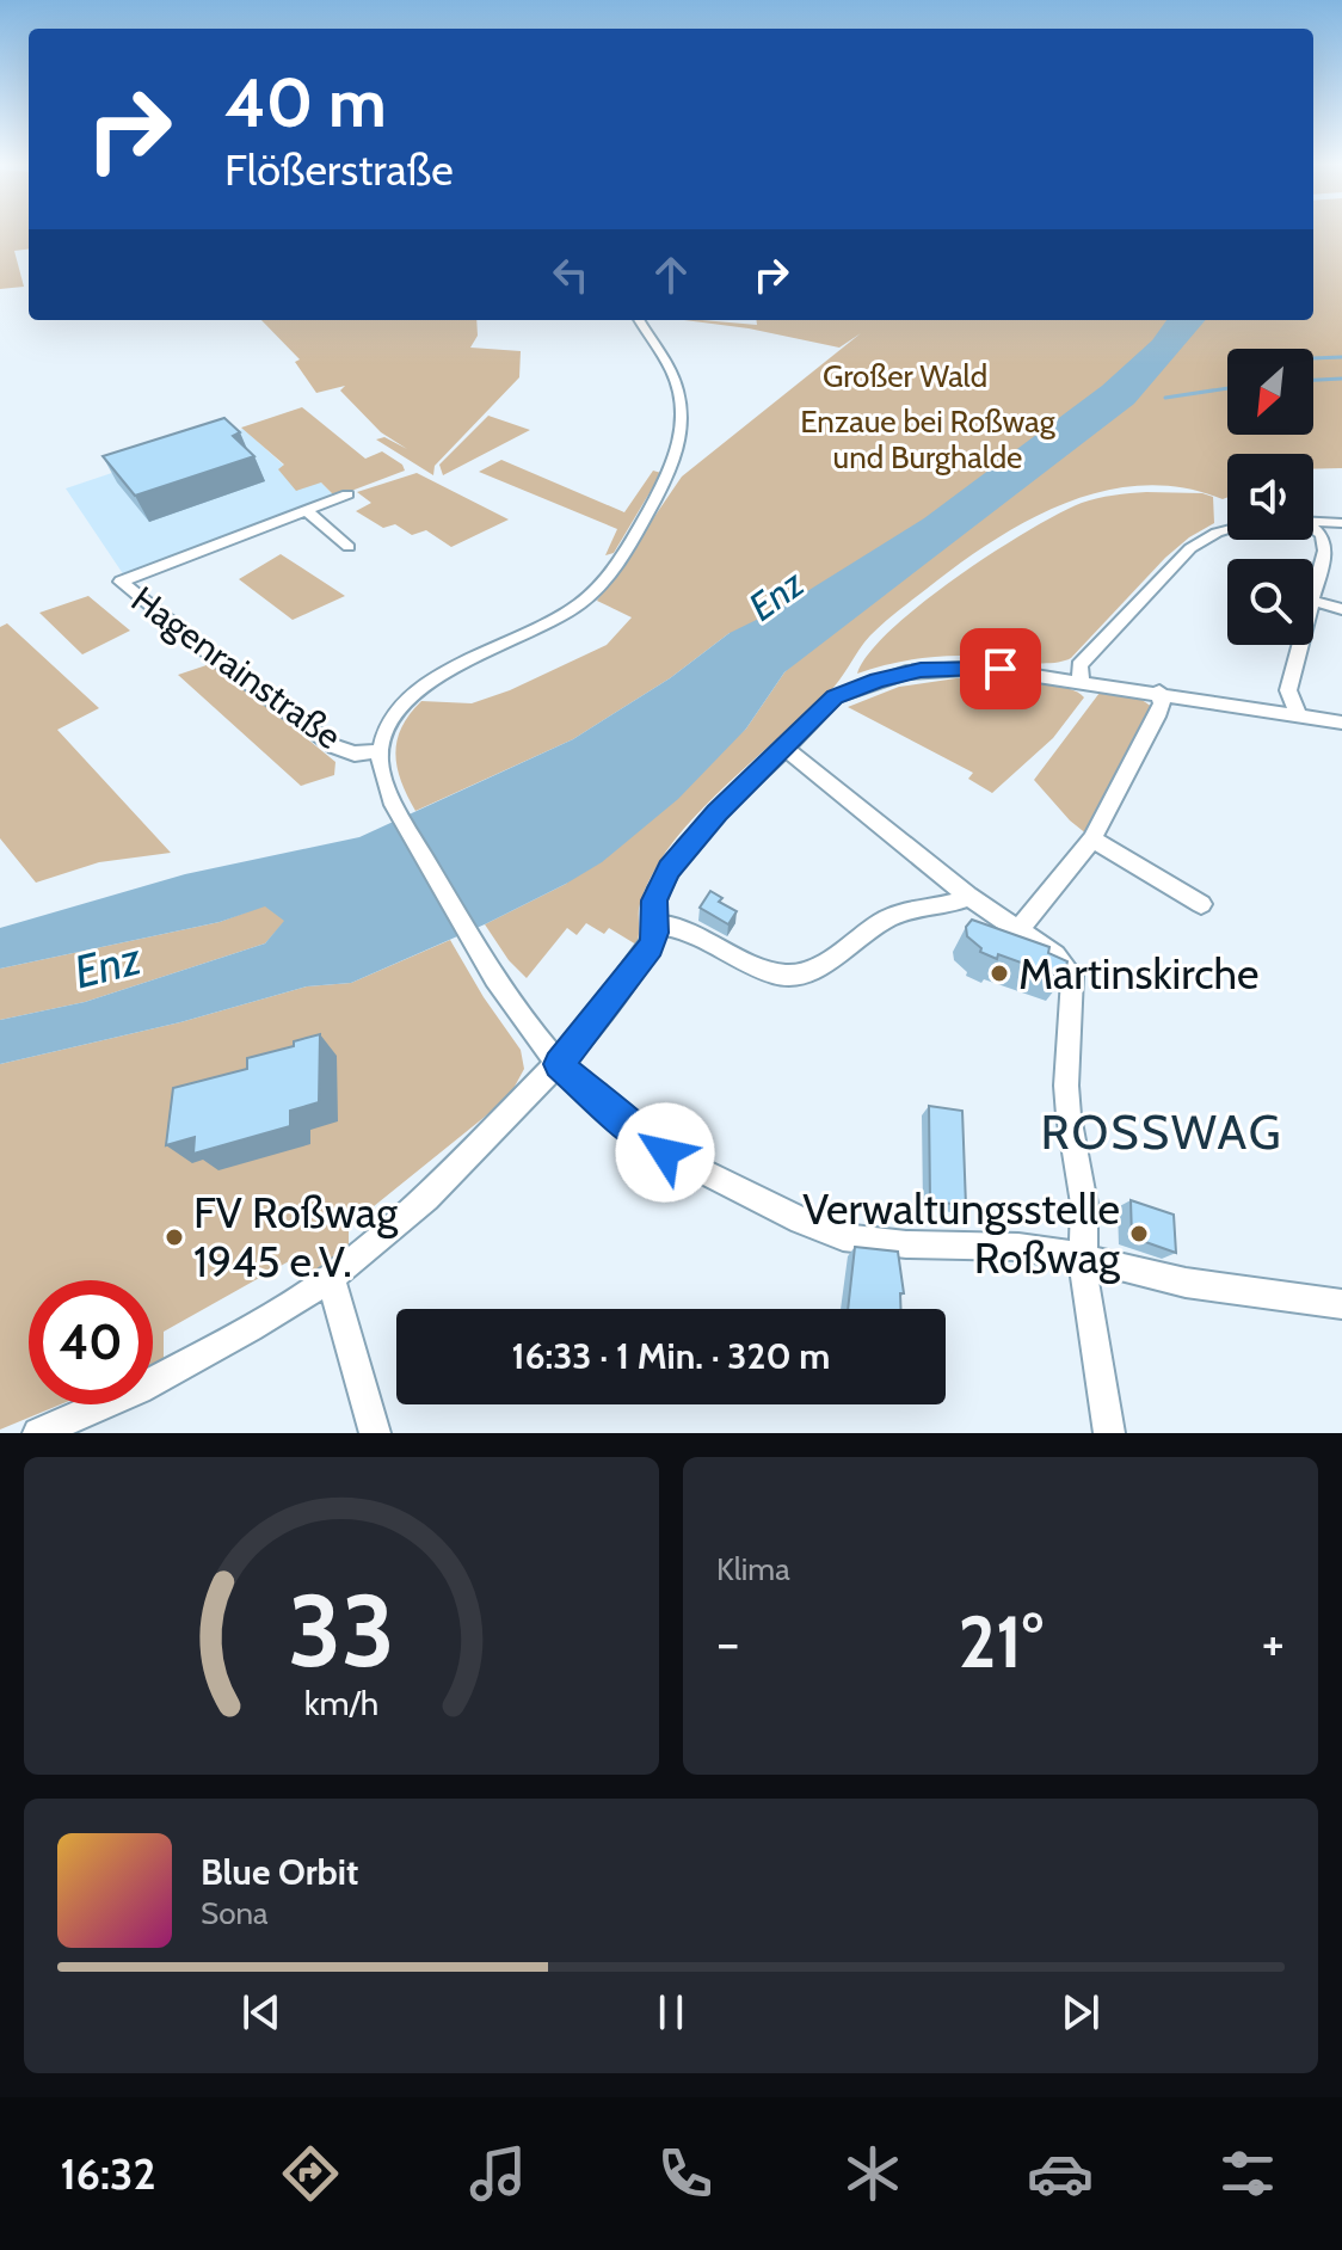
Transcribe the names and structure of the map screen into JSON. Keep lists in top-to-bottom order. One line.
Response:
{"streets":{"street":["Hagenrainstraße"]},"districts":["ROSSWAG"],"water":["Enz"],"parks":["Großer Wald","Enzaue bei Roßwag und Burghalde"],"places":["Martinskirche","Verwaltungsstelle Roßwag","FV Roßwag 1945 e.V."],"north":"bottom left","page":{"turn":["40 m","Flößerstraße"],"limit":"40","trip":"16:33 · 1 Min. · 320 m","tile":"Klima","heat":["−","21°","+"],"song":["Blue Orbit","Sona"],"tabs":"16:32","gauge":["33","km/h"]}}
